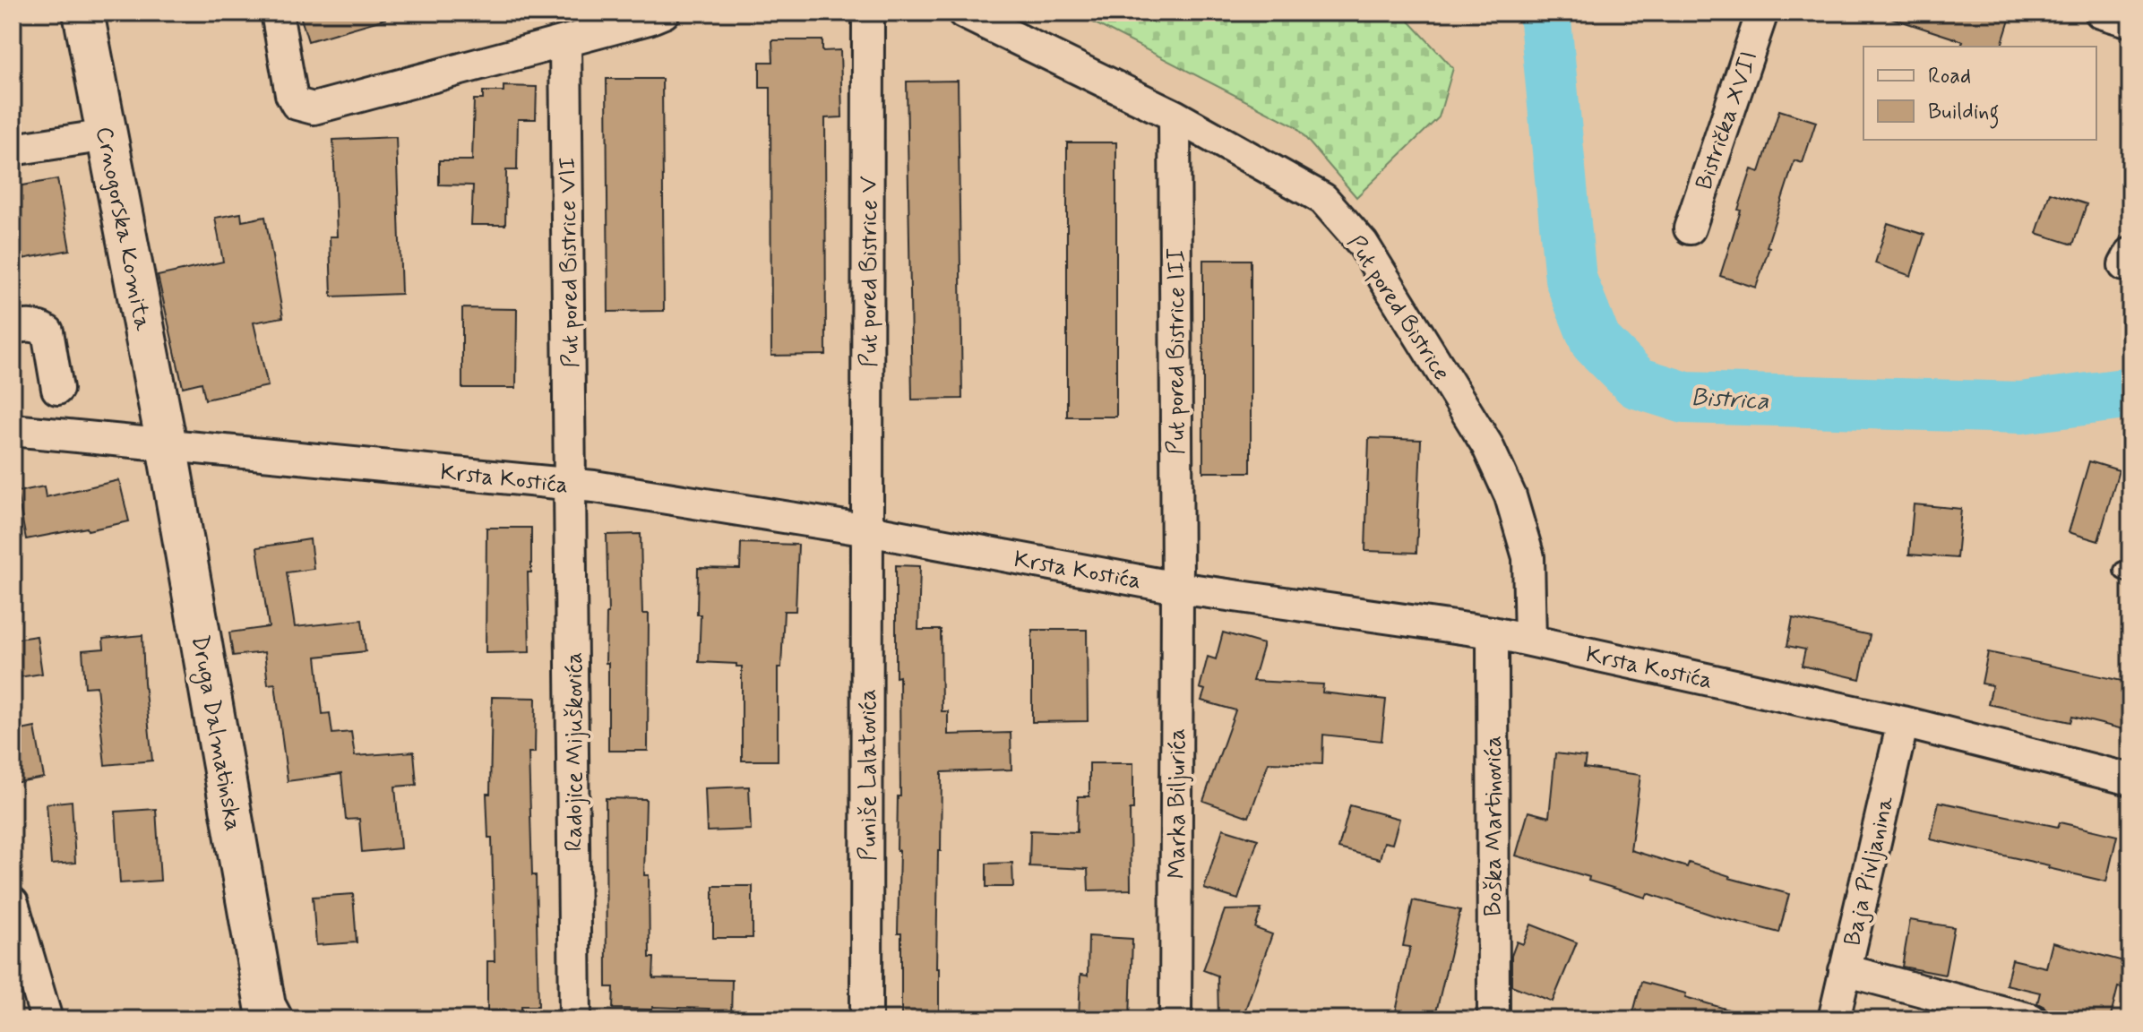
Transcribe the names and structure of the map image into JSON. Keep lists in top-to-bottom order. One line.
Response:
{"streets":{"street":["Bistrička XVII","Crnogorska Komita","Put pored Bistrice VII","Put pored Bistrice V","Put pored Bistrice","Put pored Bistrice III","Krsta Kostića","Druga Dalmatinska","Radojice Mijuškovića","Puniše Lalatovića","Marka Biljurića","Boška Martinovića","Baja Pivljanina"]},"crossings":[["Crnogorska Komita","Krsta Kostića"],["Crnogorska Komita","Druga Dalmatinska"],["Put pored Bistrice VII","Krsta Kostića"],["Put pored Bistrice VII","Radojice Mijuškovića"],["Put pored Bistrice V","Krsta Kostića"],["Put pored Bistrice V","Puniše Lalatovića"],["Put pored Bistrice","Put pored Bistrice III"],["Put pored Bistrice","Krsta Kostića"],["Put pored Bistrice III","Krsta Kostića"],["Put pored Bistrice III","Marka Biljurića"],["Krsta Kostića","Druga Dalmatinska"],["Krsta Kostića","Radojice Mijuškovića"],["Krsta Kostića","Puniše Lalatovića"],["Krsta Kostića","Marka Biljurića"],["Krsta Kostića","Boška Martinovića"],["Krsta Kostića","Baja Pivljanina"]],"water":["Bistrica"],"legend":["Road","Building"]}
